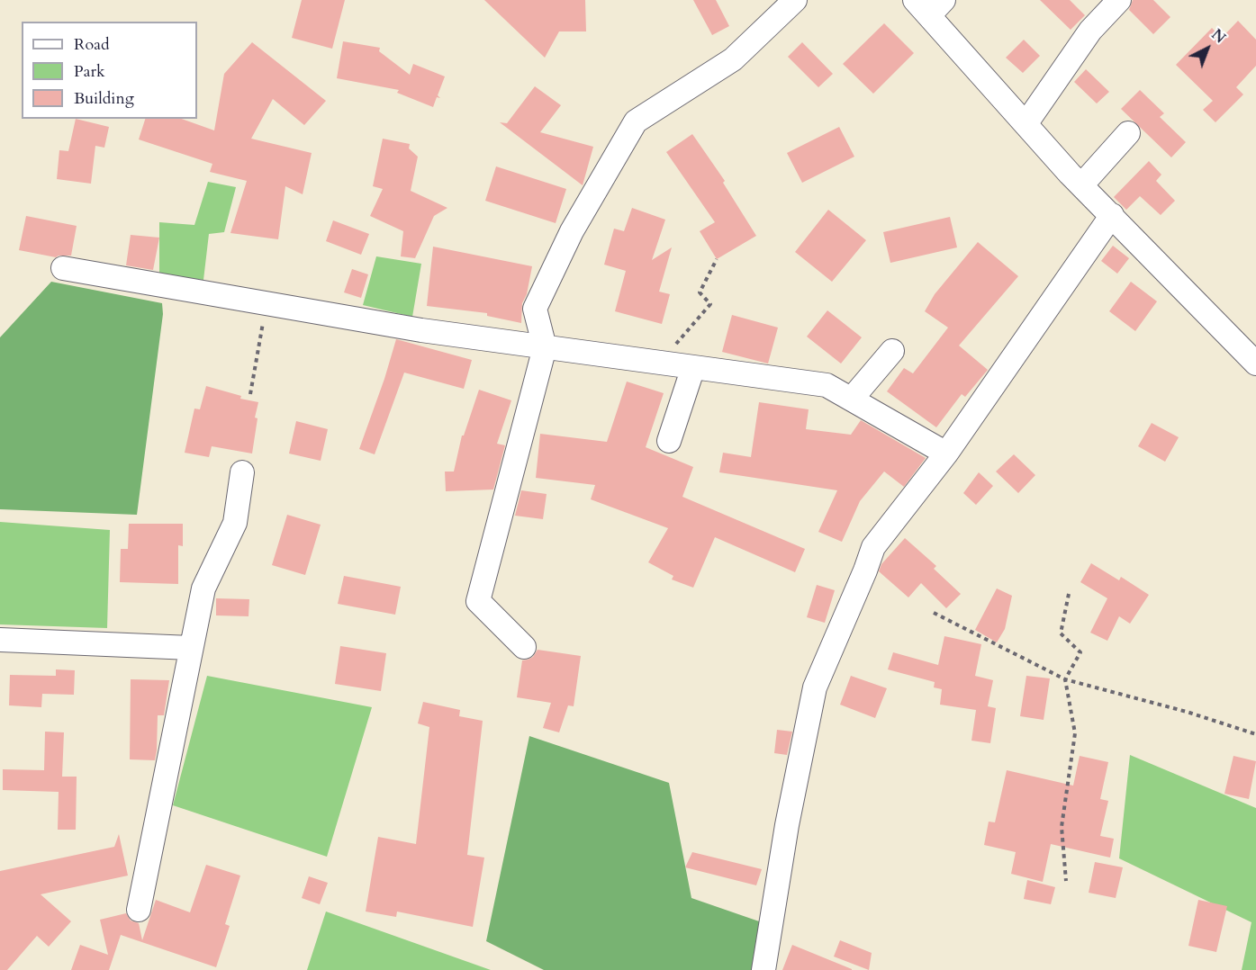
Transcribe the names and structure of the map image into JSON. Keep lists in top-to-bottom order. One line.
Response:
{"legend":["Road","Park","Building"],"north":"top right"}
